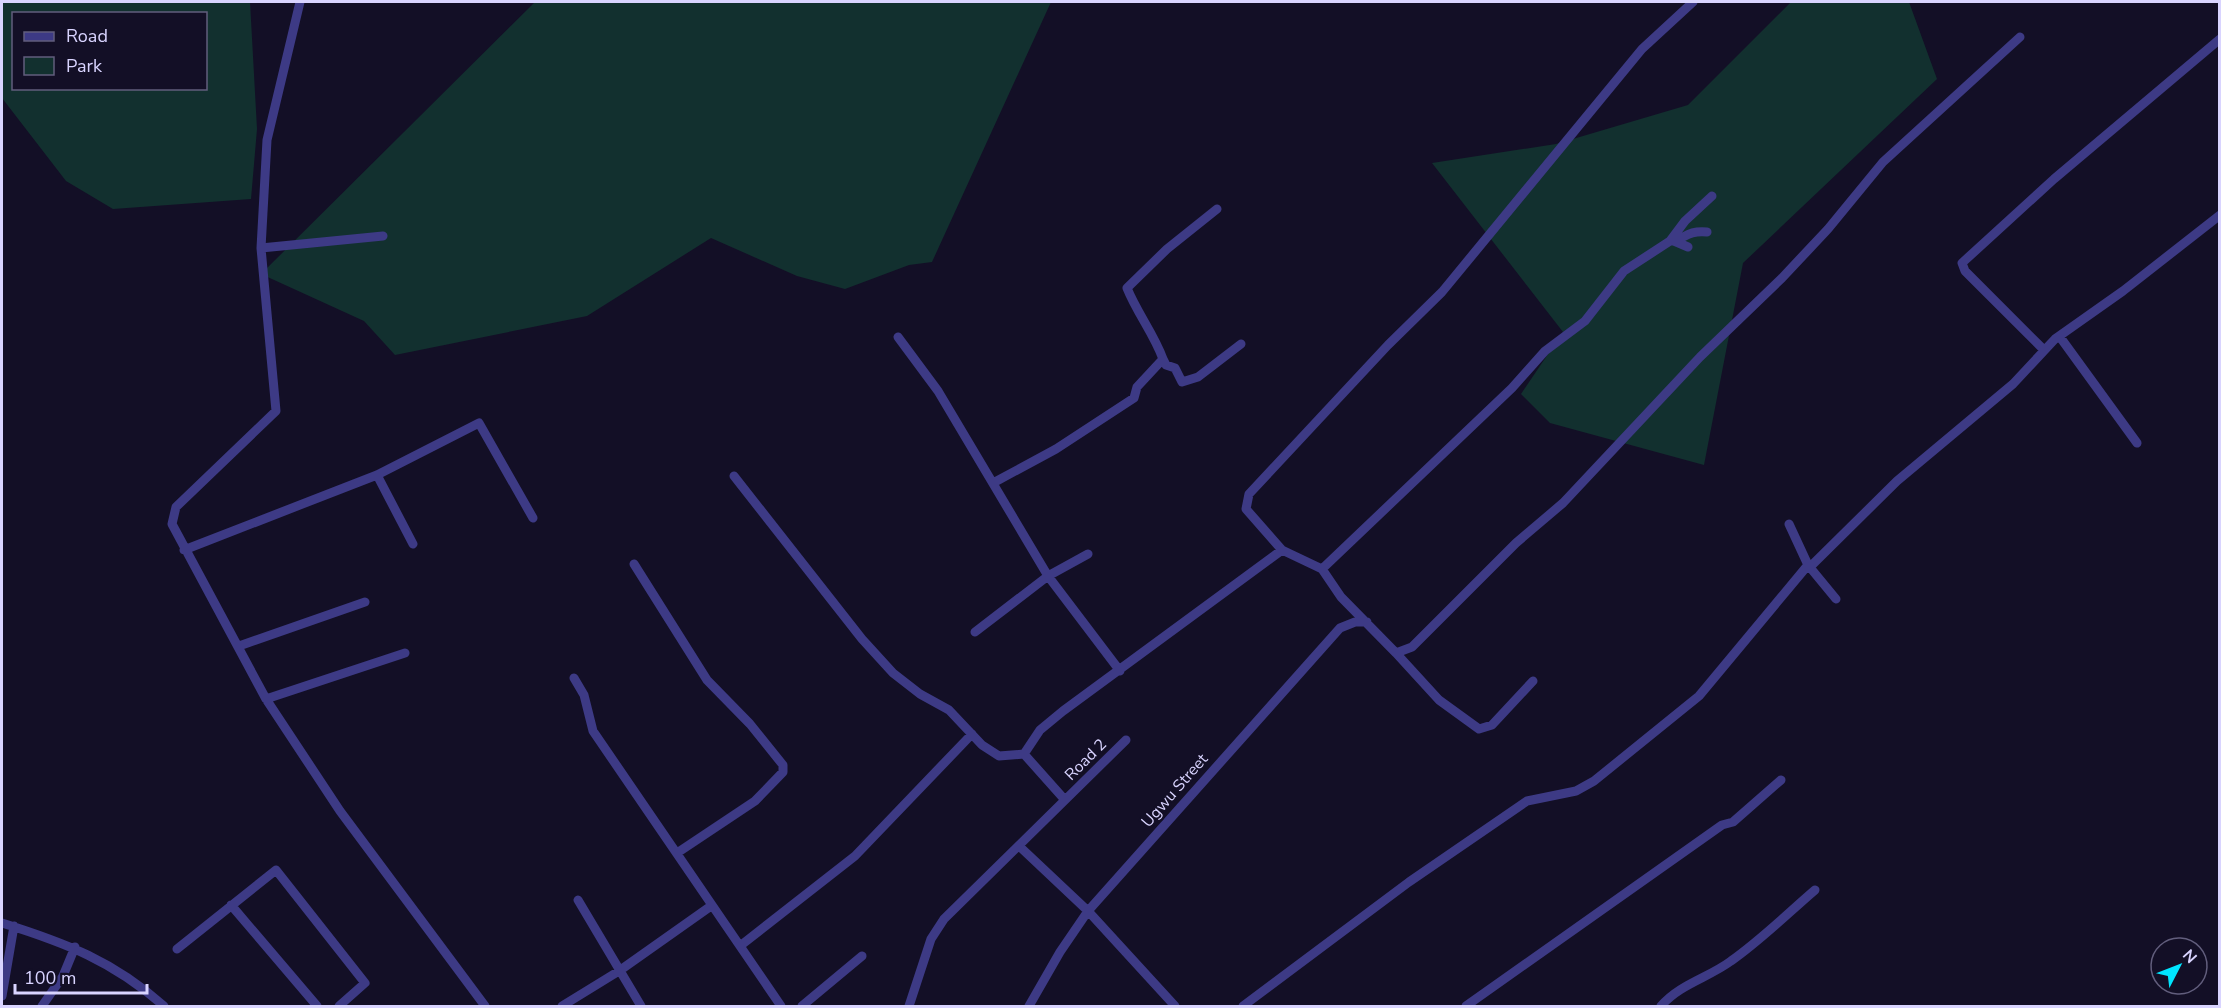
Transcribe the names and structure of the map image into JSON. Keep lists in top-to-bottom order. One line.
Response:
{"streets":{"street":["Road 2","Ugwu Street"]},"legend":["Road","Park"],"scale_bar":"100 m","north":"top right"}
